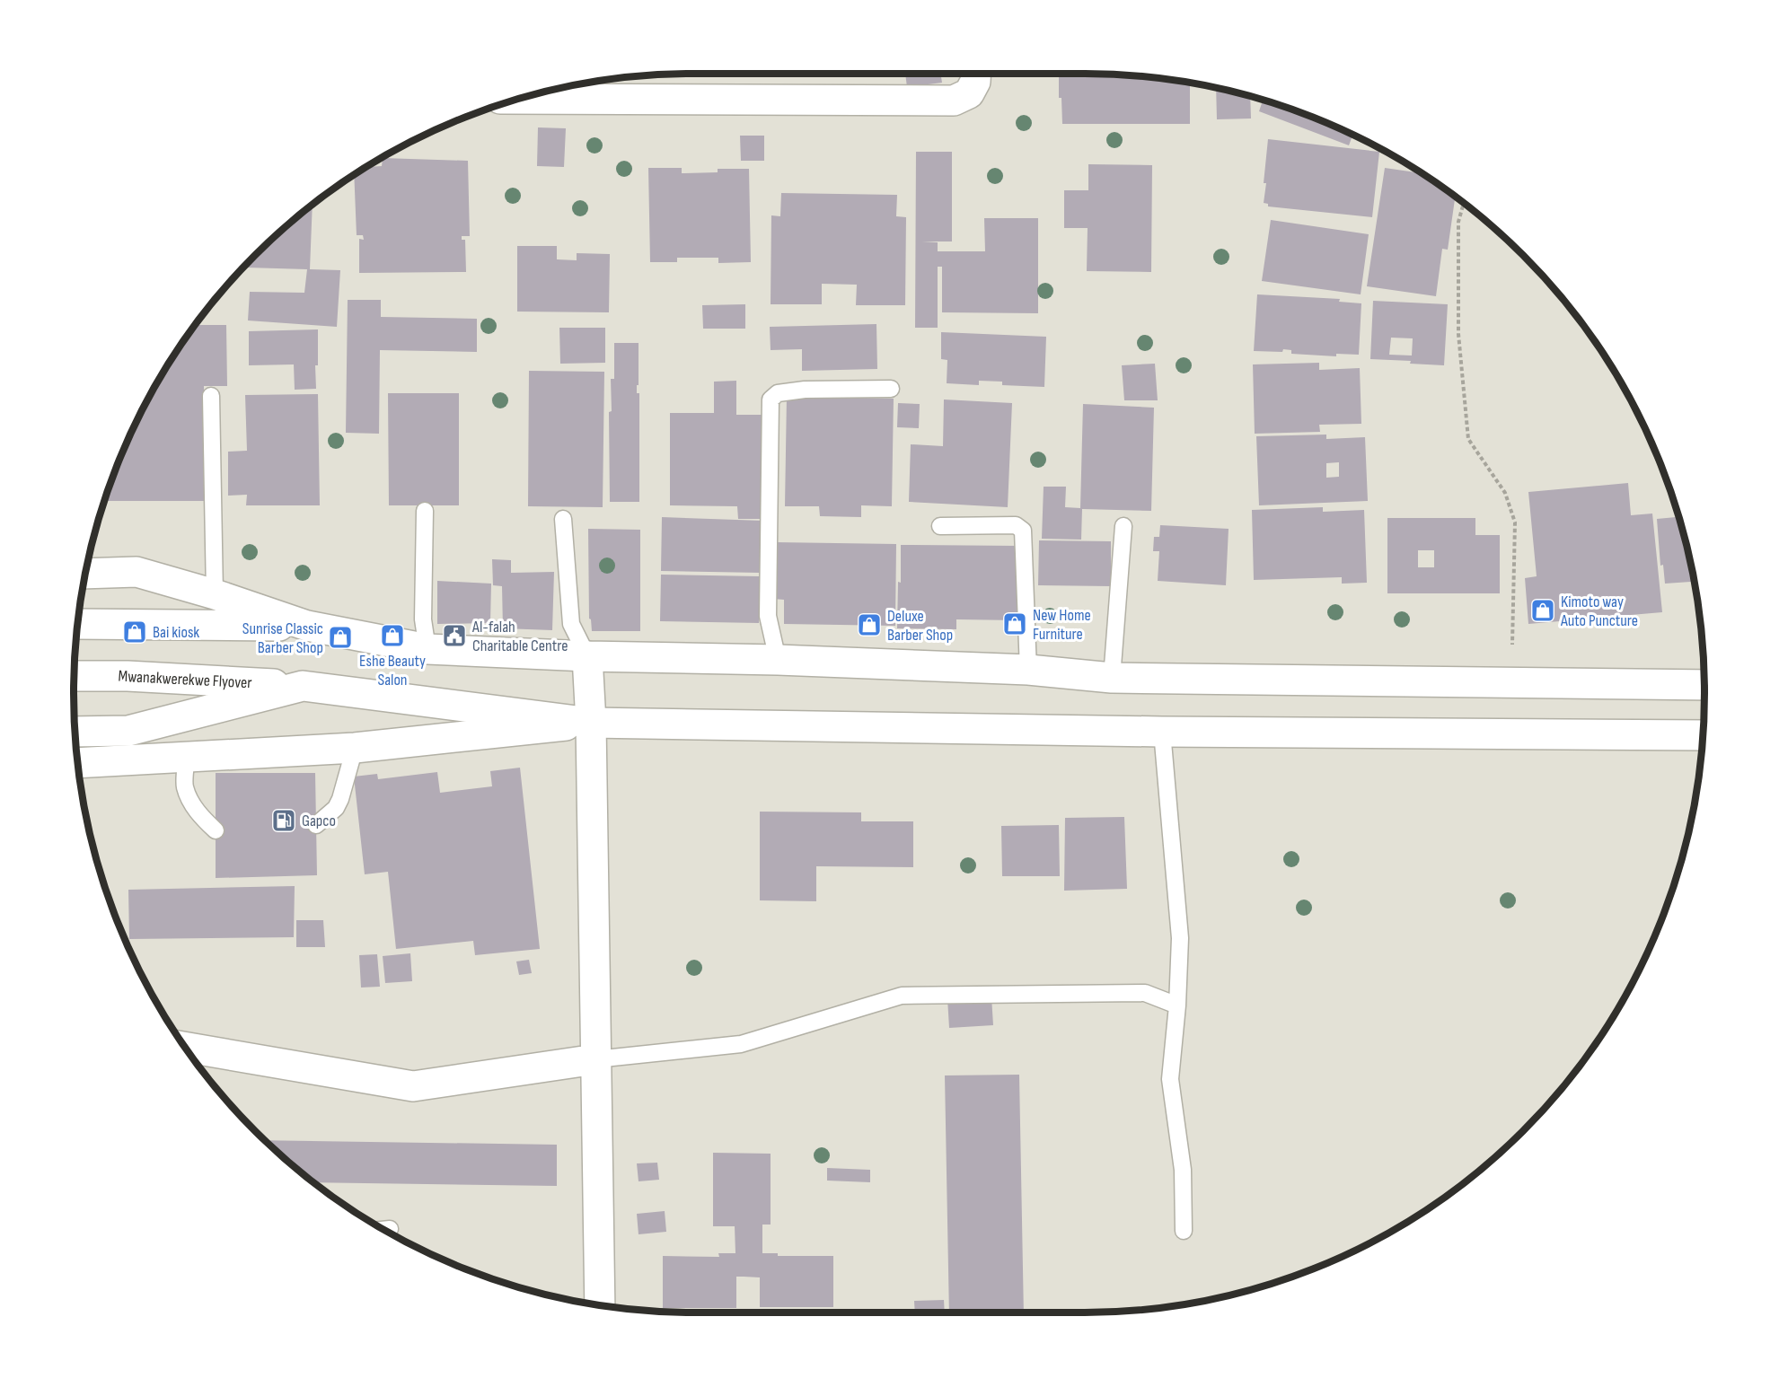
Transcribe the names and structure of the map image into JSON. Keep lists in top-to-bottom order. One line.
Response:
{"streets":{"main road":["Mwanakwerekwe Flyover"]},"places":{"shop":["Kimoto way Auto Puncture","New Home Furniture","Deluxe Barber Shop","Bai kiosk","Eshe Beauty Salon","Sunrise Classic Barber Shop"],"public building":["Al-falah Charitable Centre"],"fuel station":["Gapco"]}}
